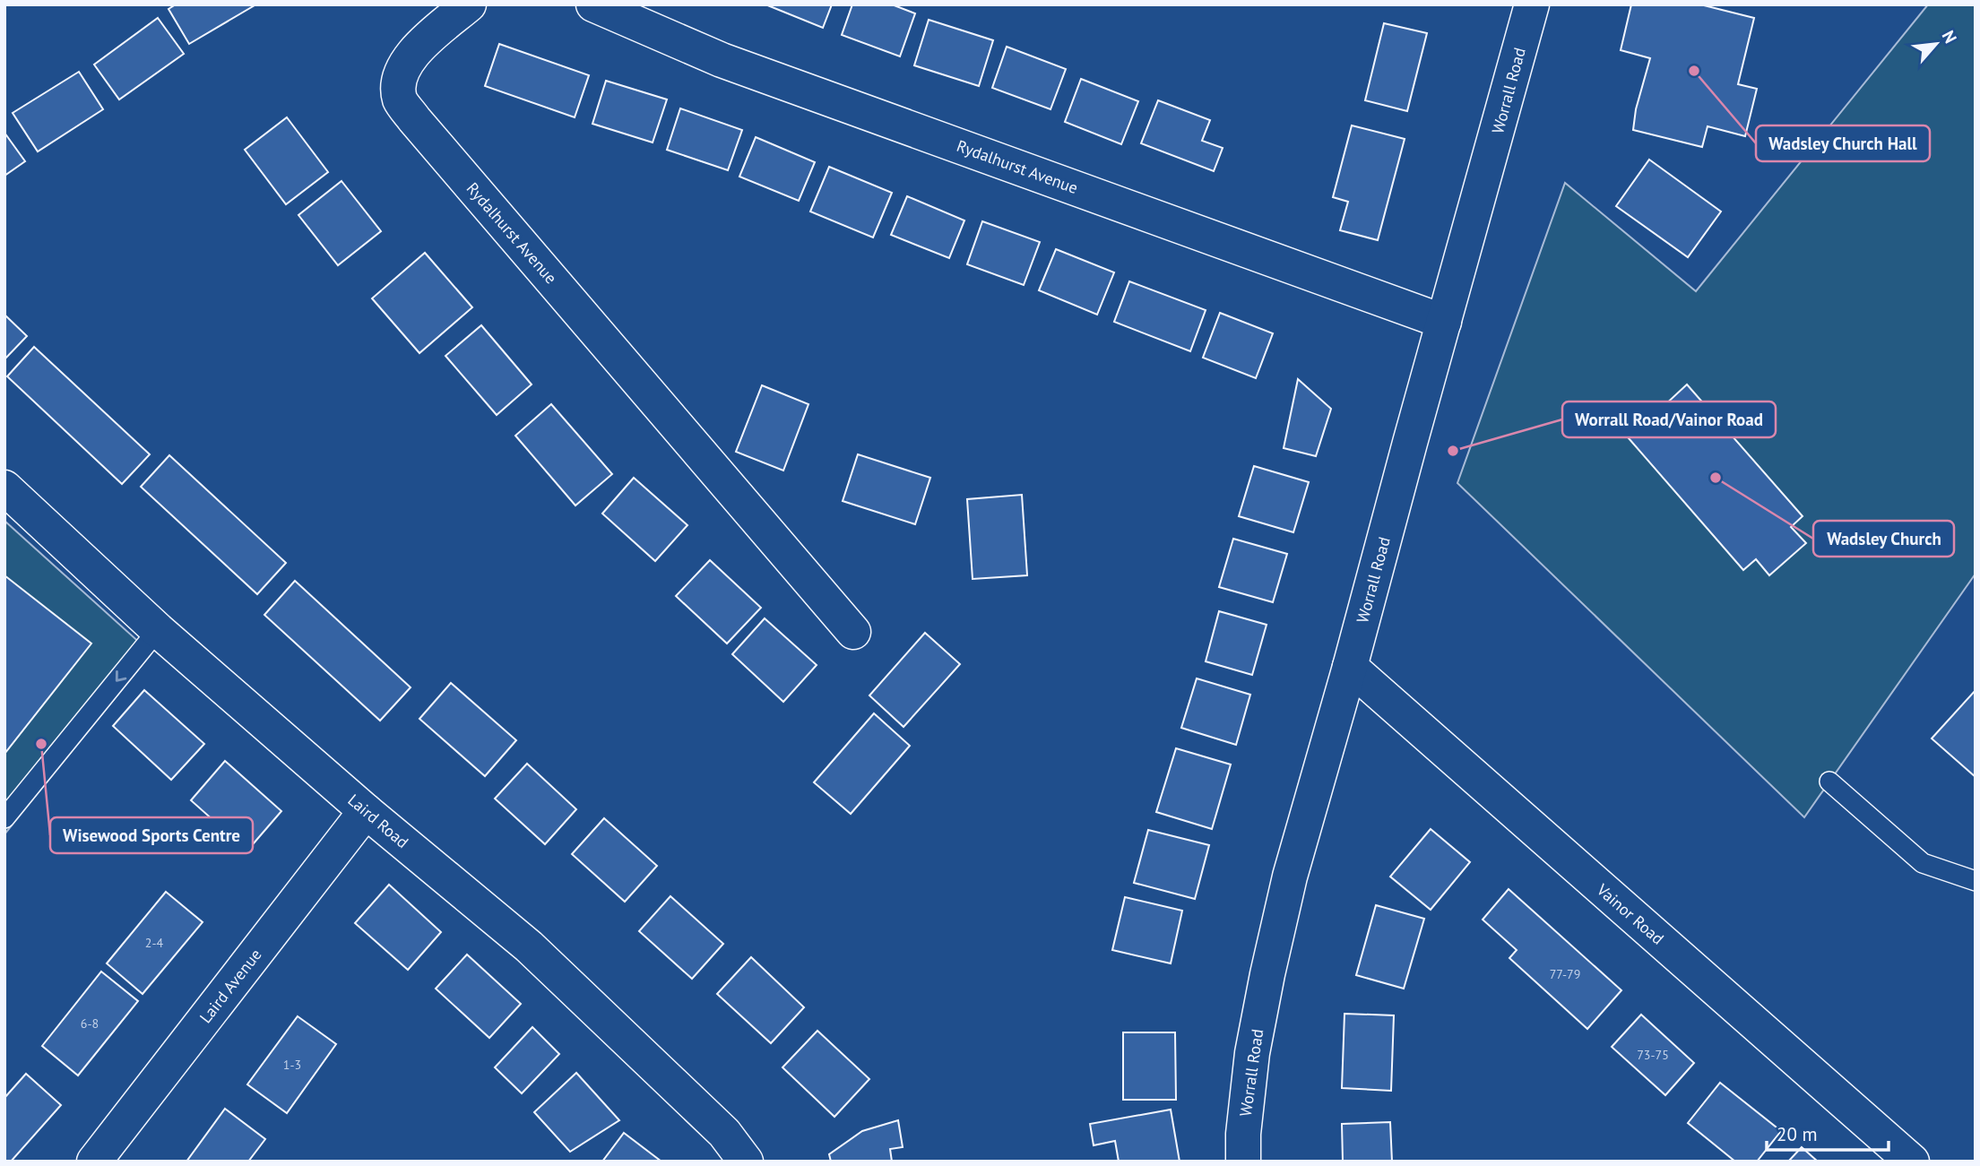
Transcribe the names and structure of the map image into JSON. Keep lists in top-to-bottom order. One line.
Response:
{"streets":{"street":["Worrall Road","Rydalhurst Avenue","Laird Road","Vainor Road","Laird Avenue"]},"crossings":[["Worrall Road","Rydalhurst Avenue"],["Worrall Road","Vainor Road"],["Laird Road","Laird Avenue"]],"places":["Wadsley Church Hall","Worrall Road/Vainor Road","Wadsley Church","Wisewood Sports Centre"],"house_numbers":["2-4","77-79","6-8","73-75","1-3"],"scale_bar":"20 m","north":"top right"}
